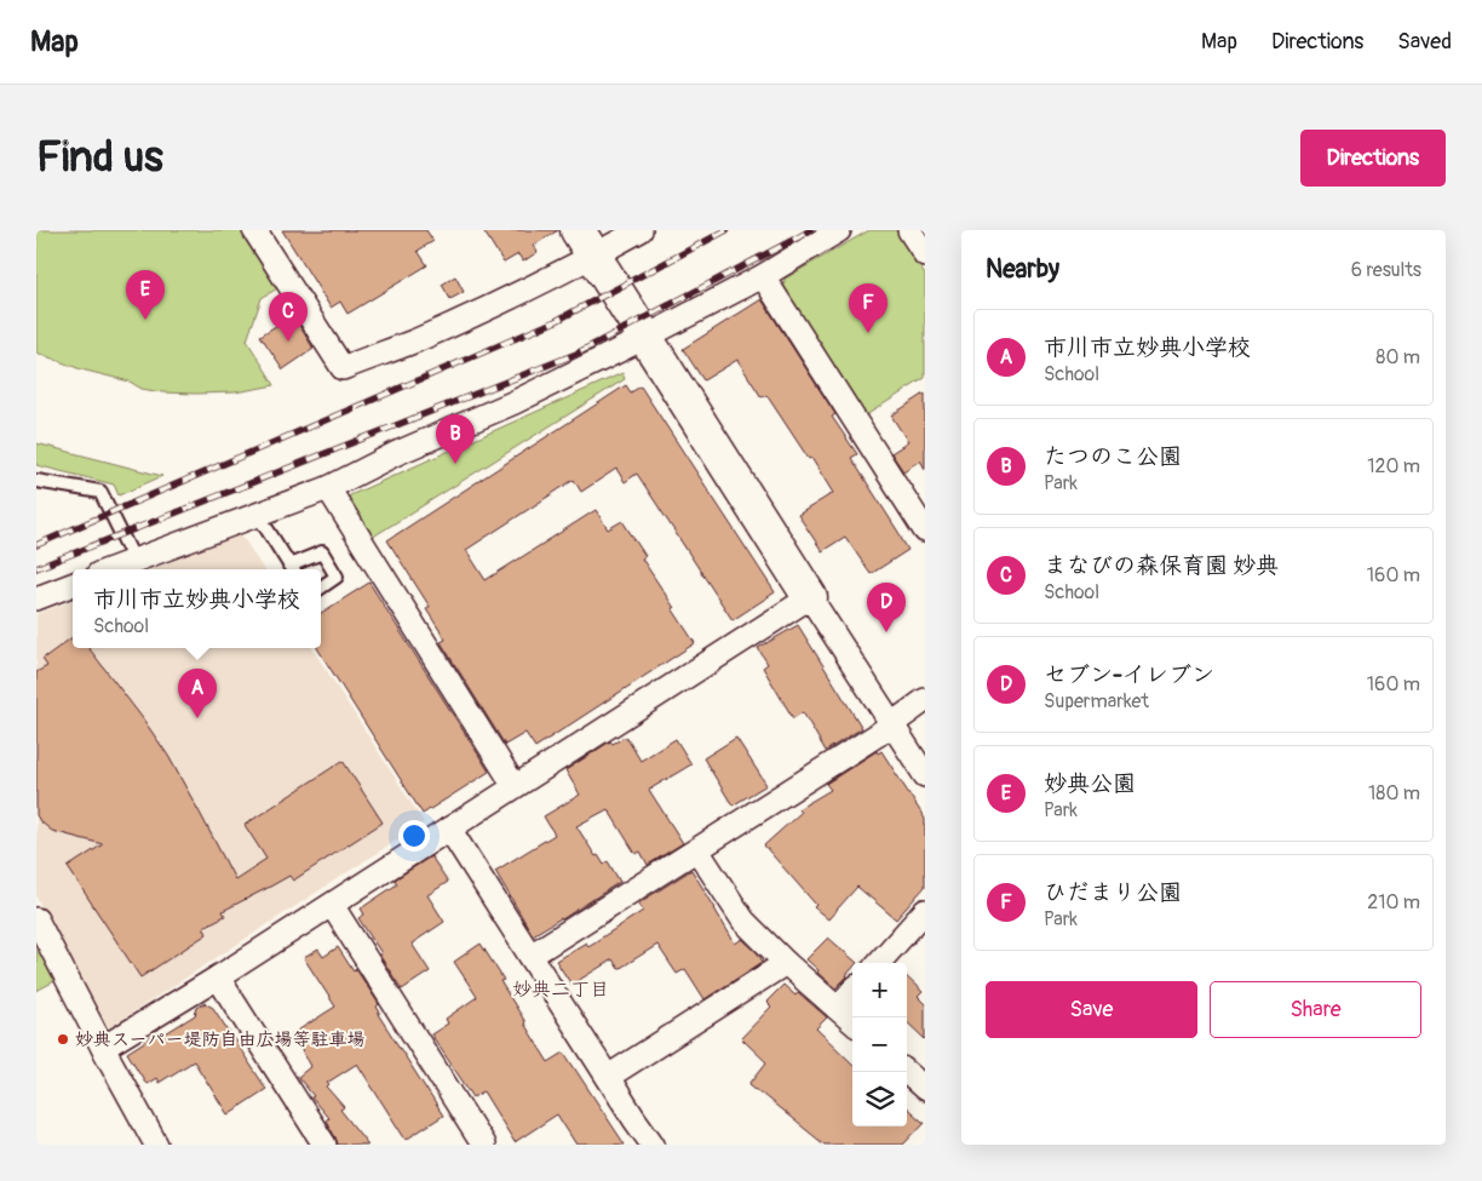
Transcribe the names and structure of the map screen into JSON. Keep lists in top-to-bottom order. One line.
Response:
{"districts":["妙典二丁目"],"places":["妙典スーパー堤防自由広場等駐車場"],"page":{"header":"Map","nav":["Map","Directions","Saved"],"buttons":["Directions",["Save","Share"]],"title":"Find us","heading":["Nearby","6 results"],"pins":["E","F","C","B","D","A"],"list":[{"mark":"A","name":"市川市立妙典小学校","note":"School","value":"80 m"},{"mark":"B","name":"たつのこ公園","note":"Park","value":"120 m"},{"mark":"C","name":"まなびの森保育園 妙典","note":"School","value":"160 m"},{"mark":"D","name":"セブン-イレブン","note":"Supermarket","value":"160 m"},{"mark":"E","name":"妙典公園","note":"Park","value":"180 m"},{"mark":"F","name":"ひだまり公園","note":"Park","value":"210 m"}],"popup":["市川市立妙典小学校","School"],"map_buttons":["+","−"]}}
